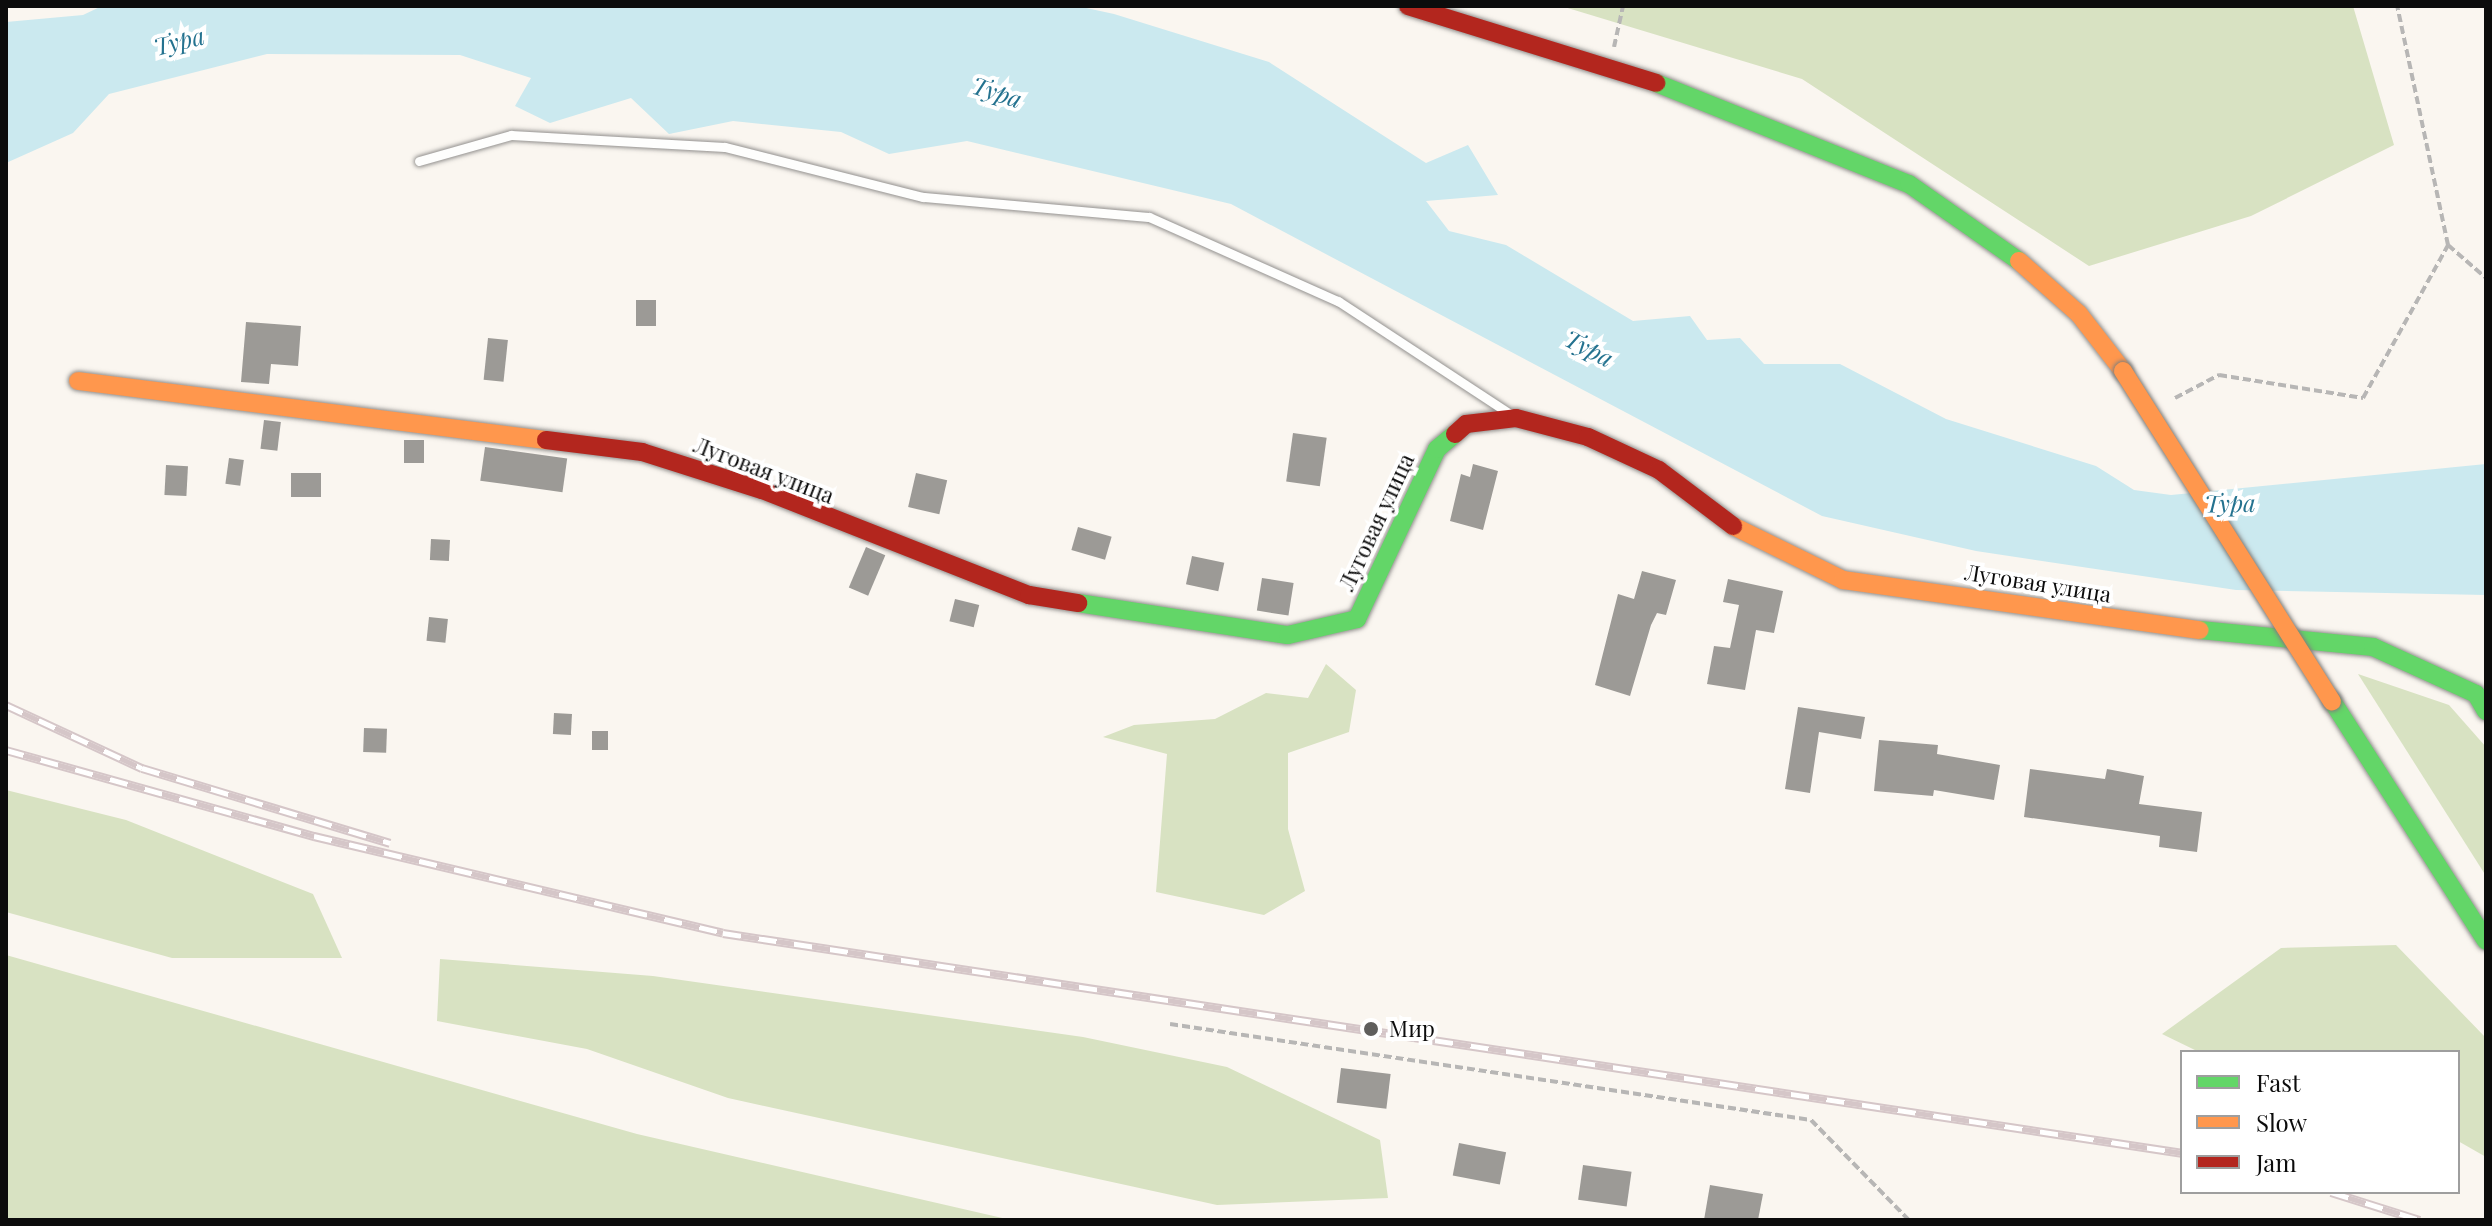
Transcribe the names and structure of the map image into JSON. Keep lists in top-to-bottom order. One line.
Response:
{"streets":{"street":["Луговая улица"]},"water":["Тура"],"places":["Мир"],"legend":["Fast","Slow","Jam"]}
